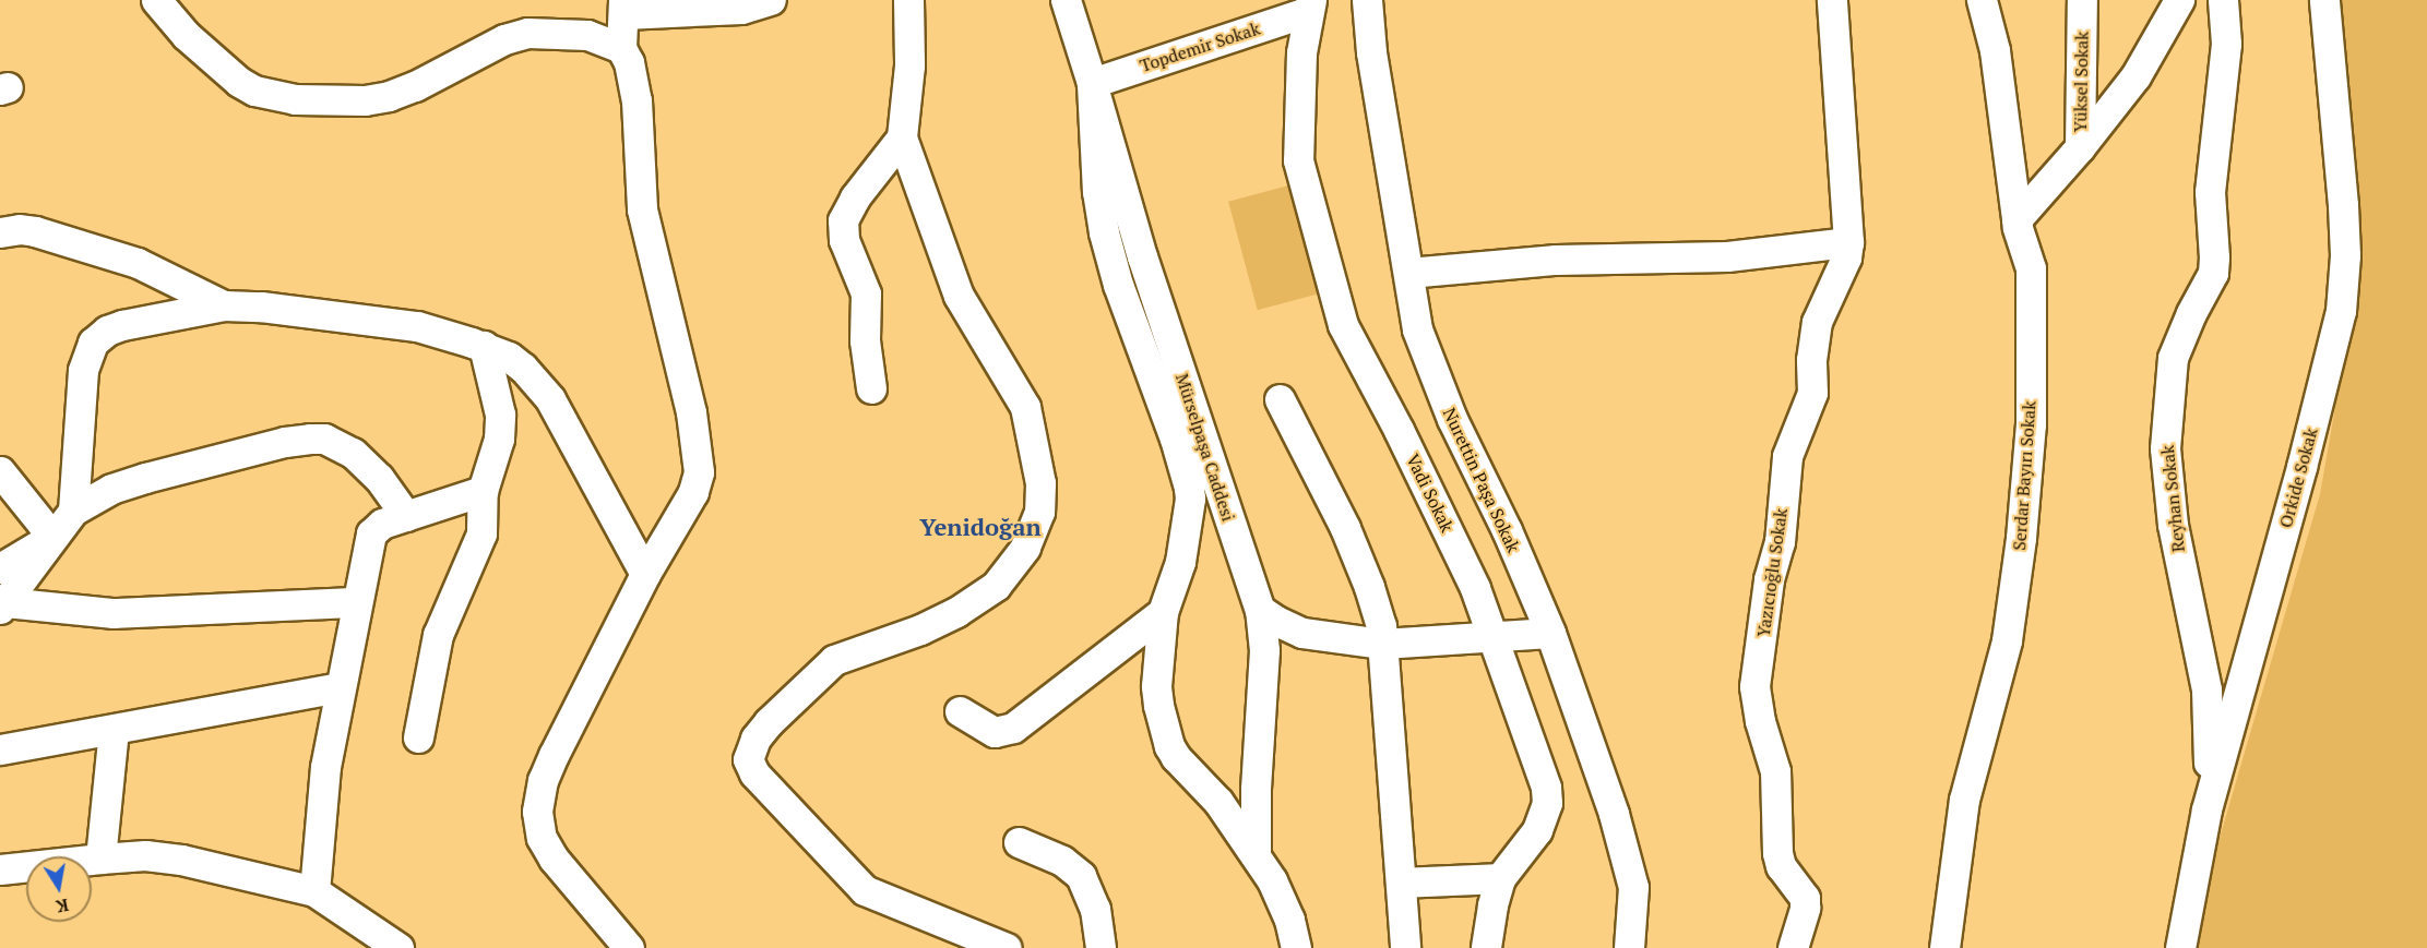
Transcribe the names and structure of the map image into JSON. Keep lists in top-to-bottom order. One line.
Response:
{"streets":{"street":["Topdemir Sokak","Yüksel Sokak","Mürselpaşa Caddesi","Serdar Bayırı Sokak","Orkide Sokak","Nurettin Paşa Sokak","Vadi Sokak","Reyhan Sokak","Yazıcıoğlu Sokak"]},"crossings":[["Topdemir Sokak","Mürselpaşa Caddesi"],["Topdemir Sokak","Vadi Sokak"],["Yüksel Sokak","Serdar Bayırı Sokak"],["Orkide Sokak","Reyhan Sokak"]],"districts":["Yenidoğan"],"north":"bottom"}
